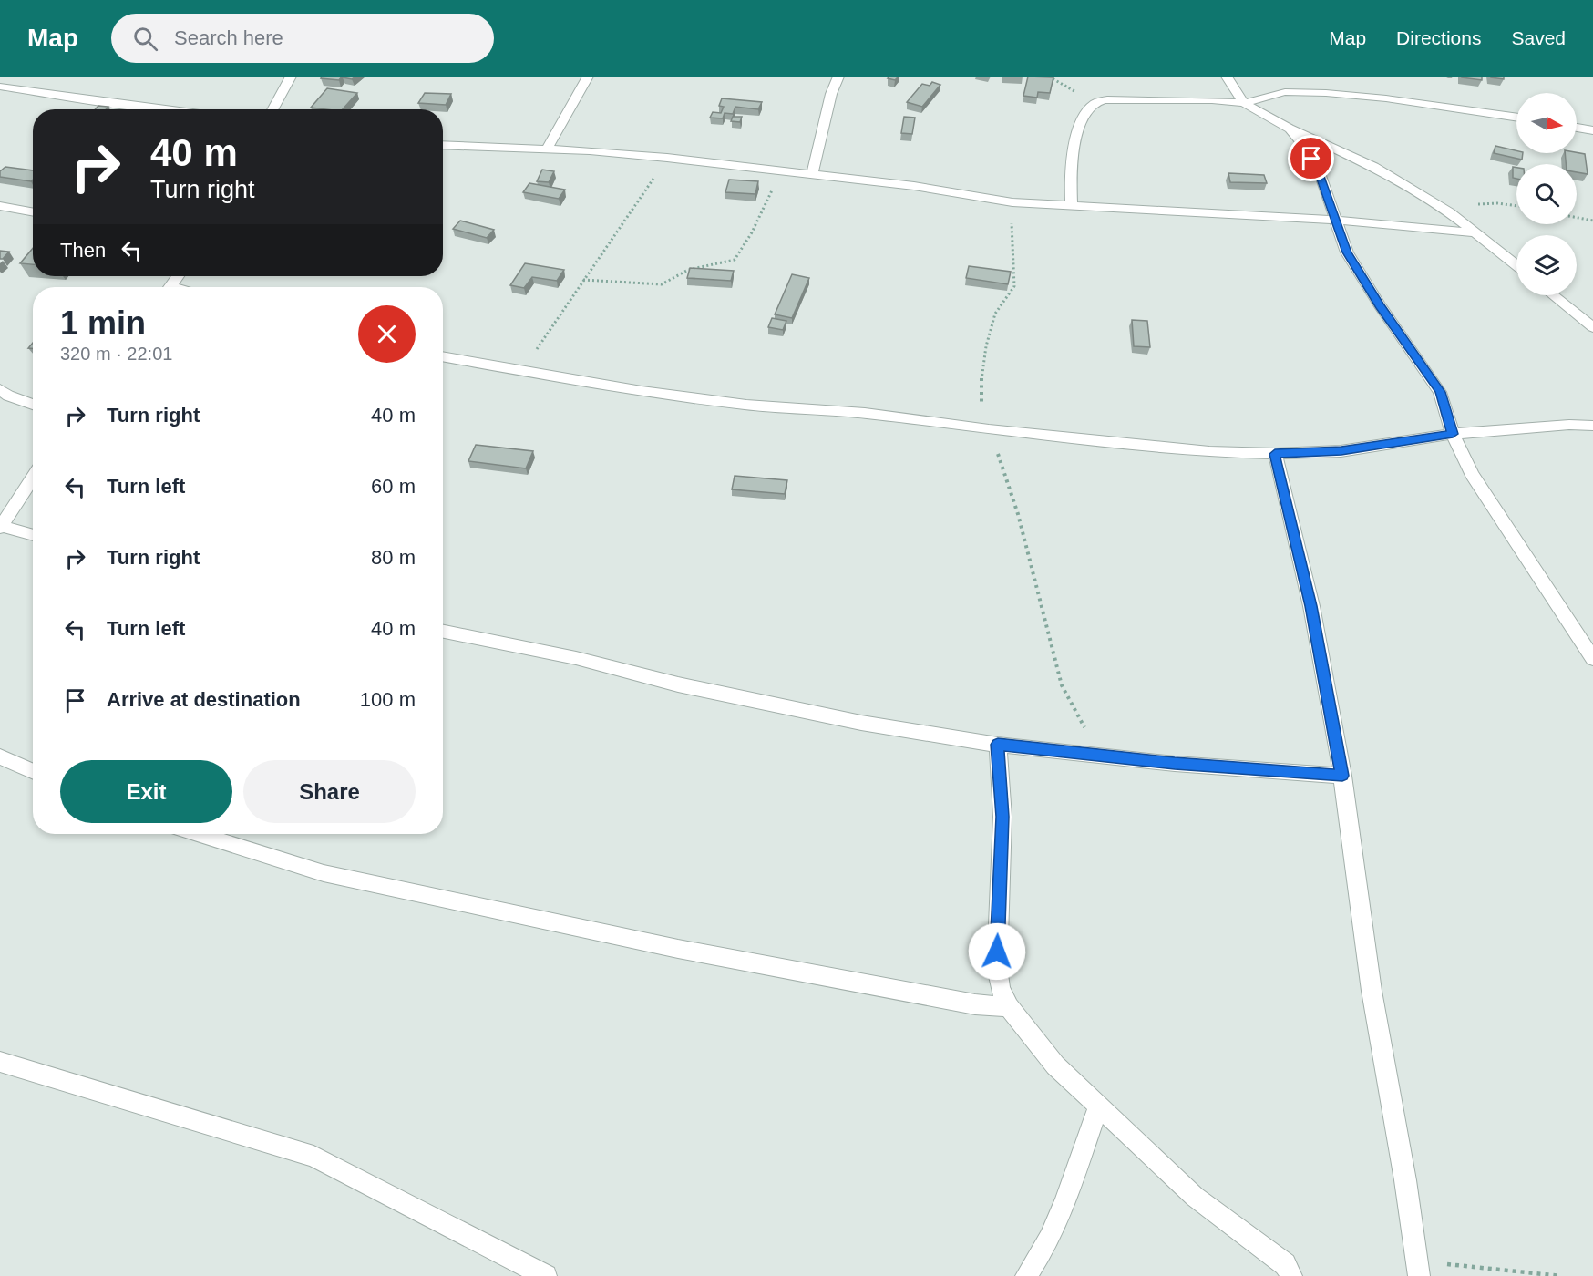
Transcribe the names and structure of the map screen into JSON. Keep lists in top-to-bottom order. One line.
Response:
{"north":"right","page":{"header":"Map","search":"Search here","nav":["Map","Directions","Saved"],"turn":["40 m","Turn right"],"then":"Then","heading":["1 min","320 m · 22:01"],"list":[{"name":"Turn right","value":"40 m"},{"name":"Turn left","value":"60 m"},{"name":"Turn right","value":"80 m"},{"name":"Turn left","value":"40 m"},{"name":"Arrive at destination","value":"100 m"}],"buttons":["Exit","Share"]}}
